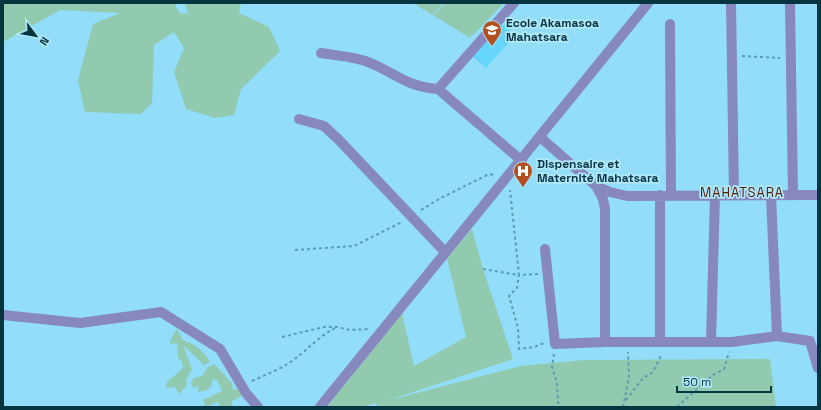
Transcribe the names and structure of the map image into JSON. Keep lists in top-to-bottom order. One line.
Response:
{"districts":["MAHATSARA"],"places":{"school or university":["Ecole Akamasoa Mahatsara"],"hospital":["Dispensaire et Maternité Mahatsara"]},"scale_bar":"50 m","north":"bottom right"}
